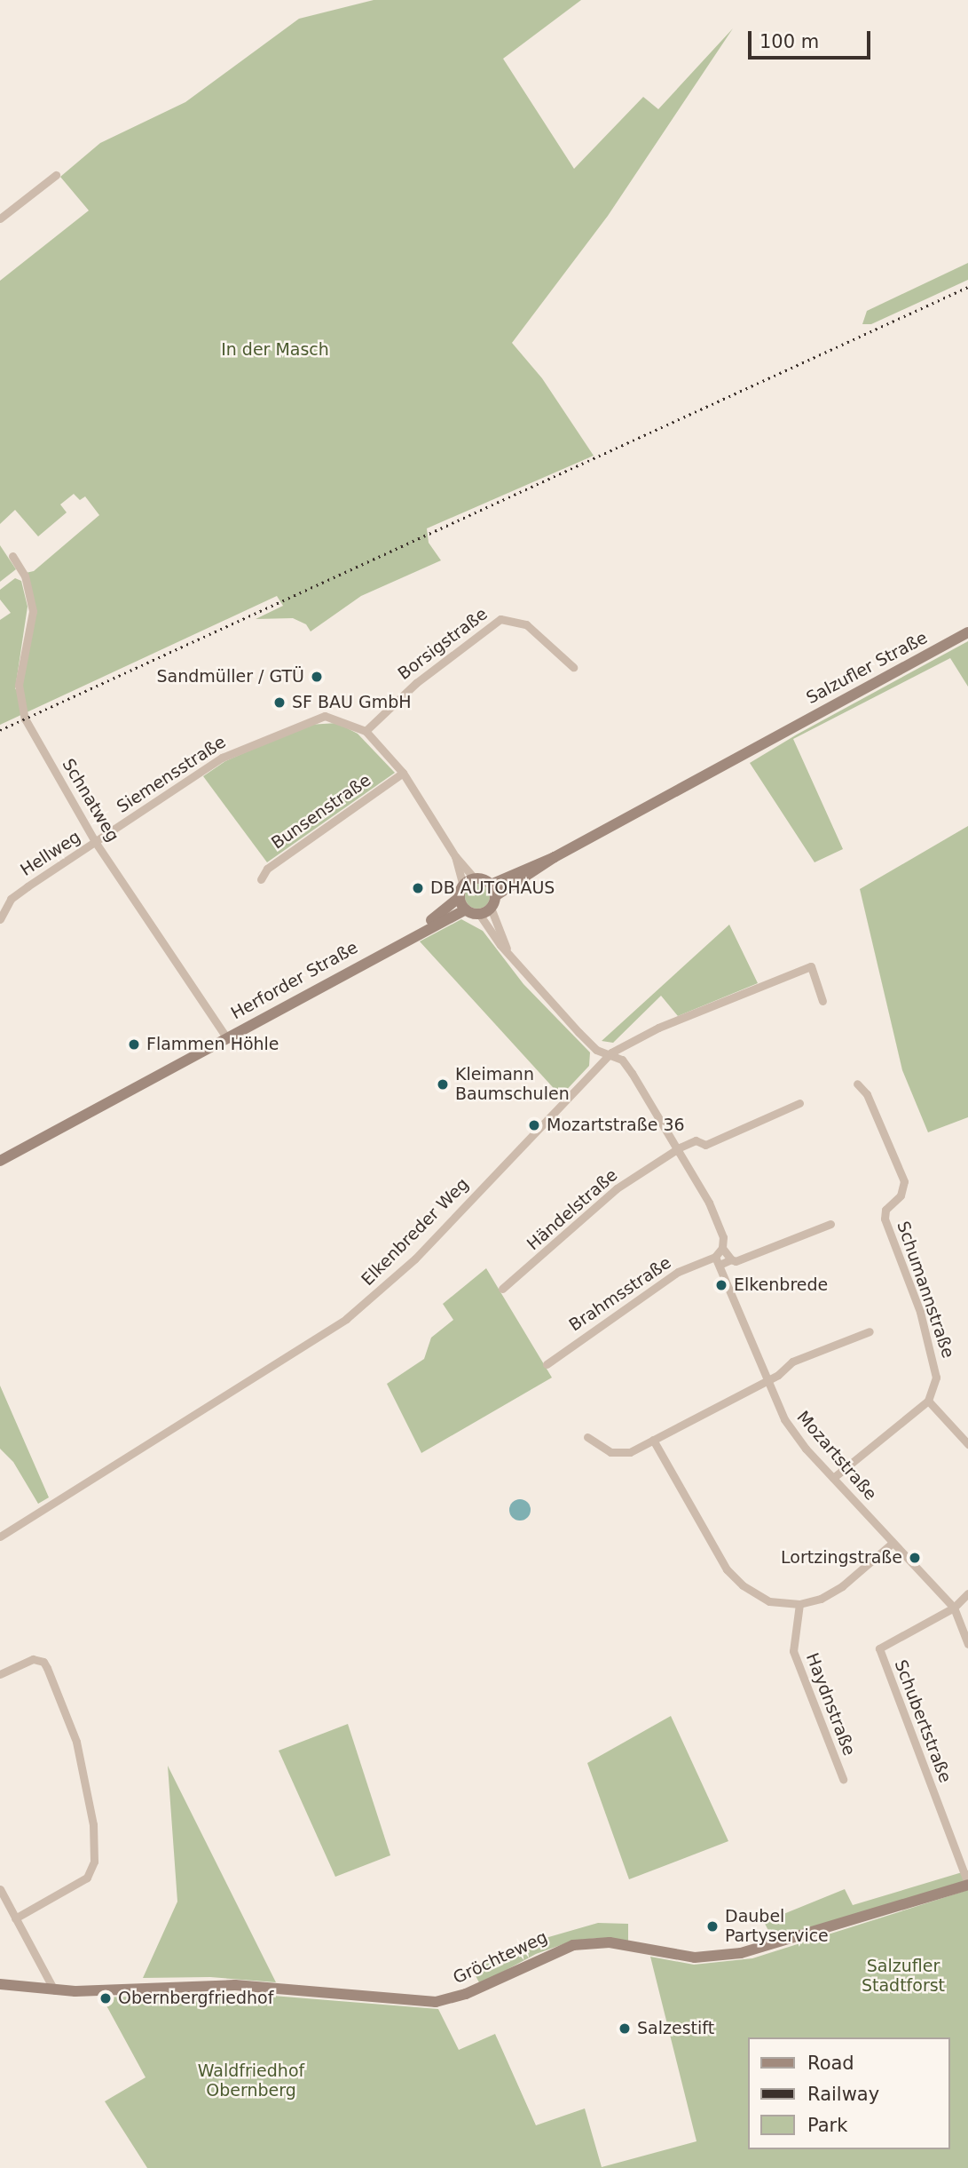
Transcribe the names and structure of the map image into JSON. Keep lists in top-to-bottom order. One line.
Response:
{"streets":{"main road":["Salzufler Straße","Herforder Straße","Gröchteweg"],"street":["Borsigstraße","Siemensstraße","Schnatweg","Bunsenstraße","Hellweg","Händelstraße","Elkenbreder Weg","Schumannstraße","Brahmsstraße","Mozartstraße","Haydnstraße","Schubertstraße"]},"crossings":[["Borsigstraße","Siemensstraße"],["Siemensstraße","Schnatweg"],["Siemensstraße","Bunsenstraße"],["Siemensstraße","Hellweg"],["Siemensstraße","Herforder Straße"],["Schnatweg","Hellweg"],["Schnatweg","Herforder Straße"],["Brahmsstraße","Mozartstraße"],["Mozartstraße","Schubertstraße"],["Schubertstraße","Gröchteweg"]],"parks":["In der Masch","Salzufler Stadtforst","Waldfriedhof Obernberg"],"places":["Sandmüller / GTÜ","SF BAU GmbH","DB AUTOHAUS","Flammen Höhle","Kleimann Baumschulen","Mozartstraße 36","Elkenbrede","Lortzingstraße","Daubel Partyservice","Obernbergfriedhof","Salzestift"],"legend":["Road","Railway","Park"],"scale_bar":"100 m"}
